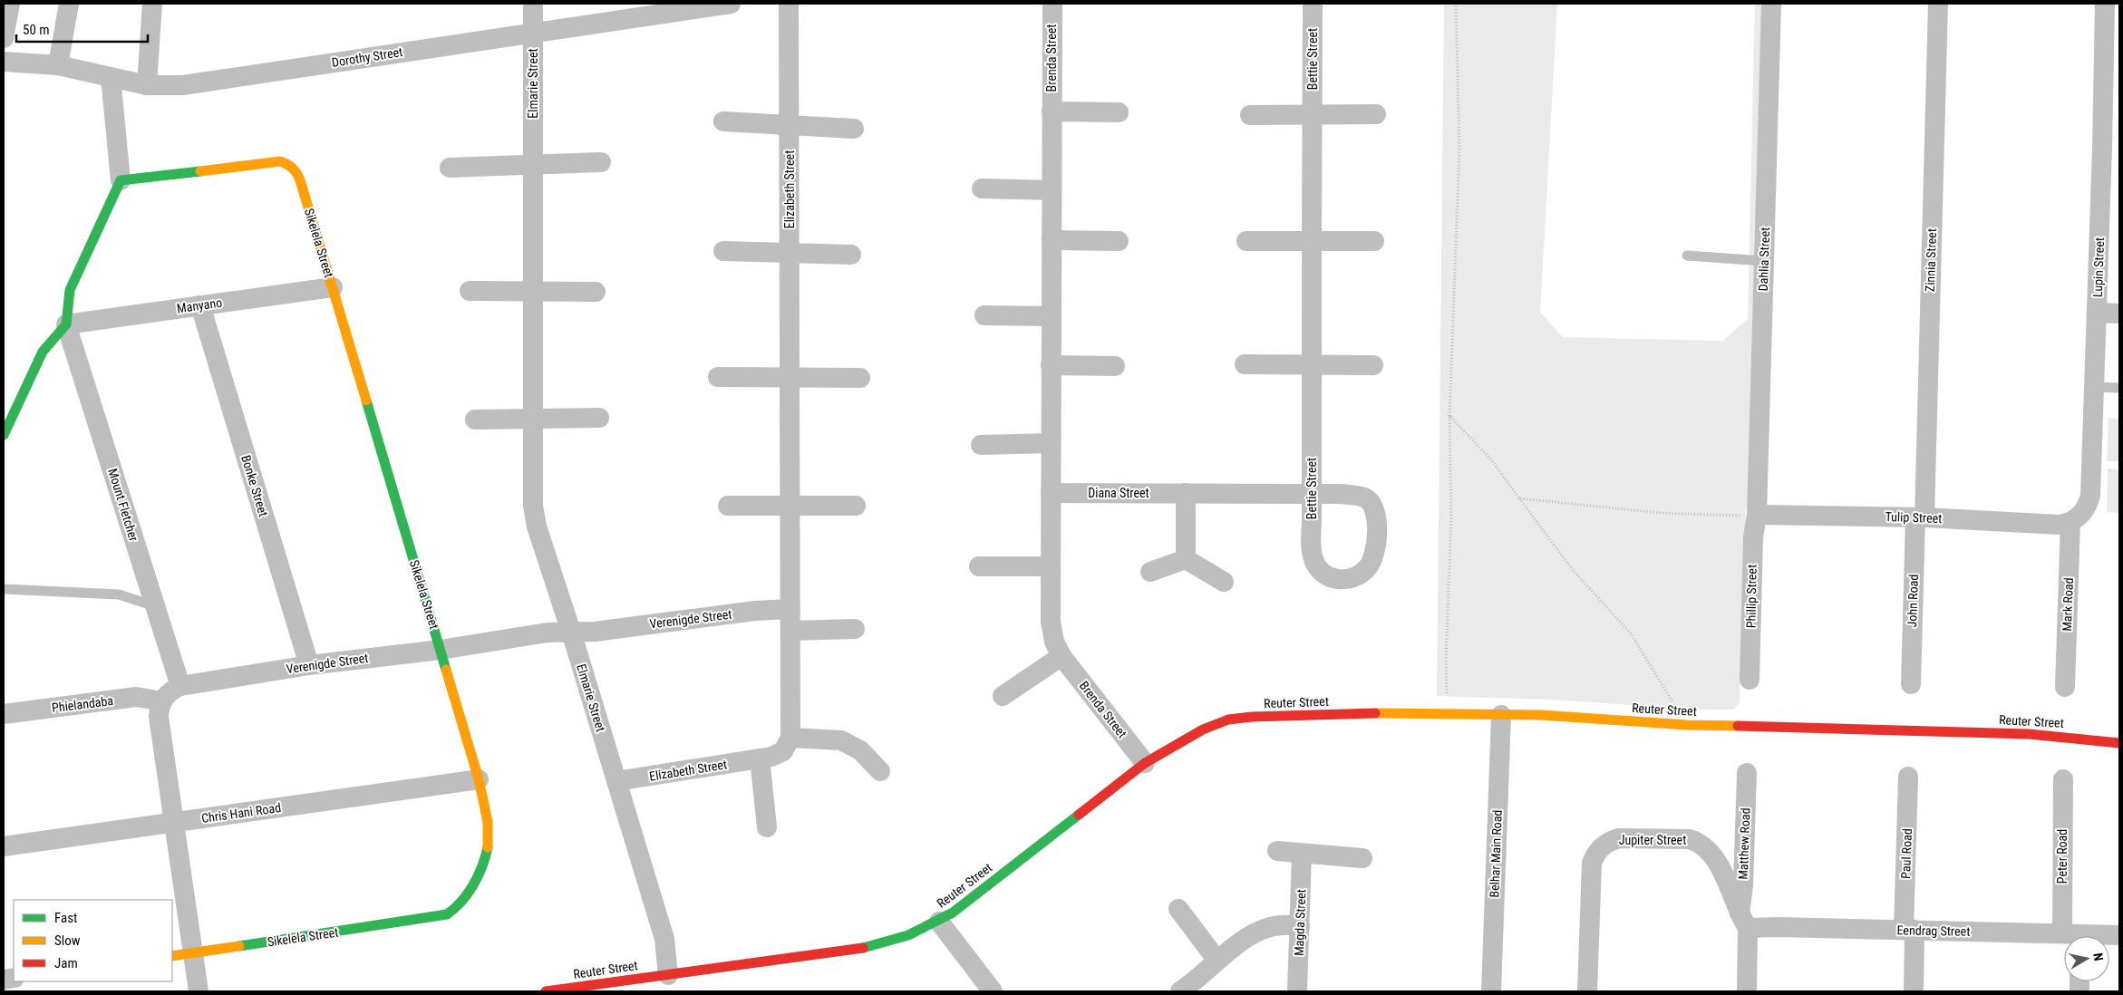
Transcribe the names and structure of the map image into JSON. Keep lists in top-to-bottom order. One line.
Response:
{"streets":{"street":["Dorothy Street","Brenda Street","Bettie Street","Elmarie Street","Elizabeth Street","Sikelela Street","Dahlia Street","Zinnia Street","Lupin Street","Manyano","Bonke Street","Diana Street","Mount Fletcher","Tulip Street","Phillip Street","John Road","Mark Road","Verenigde Street","Reuter Street","Phielandaba","Chris Hani Road","Jupiter Street","Matthew Road","Belhar Main Road","Paul Road","Peter Road","Magda Street","Eendrag Street"]},"crossings":[["Dorothy Street","Elmarie Street"],["Brenda Street","Diana Street"],["Brenda Street","Reuter Street"],["Bettie Street","Diana Street"],["Elmarie Street","Elizabeth Street"],["Elmarie Street","Verenigde Street"],["Elmarie Street","Reuter Street"],["Elizabeth Street","Verenigde Street"],["Sikelela Street","Manyano"],["Sikelela Street","Verenigde Street"],["Sikelela Street","Chris Hani Road"],["Dahlia Street","Tulip Street"],["Dahlia Street","Phillip Street"],["Zinnia Street","Tulip Street"],["Zinnia Street","John Road"],["Lupin Street","Tulip Street"],["Lupin Street","Mark Road"],["Manyano","Bonke Street"],["Manyano","Mount Fletcher"],["Bonke Street","Verenigde Street"],["Mount Fletcher","Verenigde Street"],["Tulip Street","Phillip Street"],["Tulip Street","John Road"],["Tulip Street","Mark Road"],["Reuter Street","Belhar Main Road"],["Jupiter Street","Matthew Road"],["Jupiter Street","Eendrag Street"],["Matthew Road","Eendrag Street"],["Paul Road","Eendrag Street"]],"legend":["Fast","Slow","Jam"],"scale_bar":"50 m","north":"right"}
